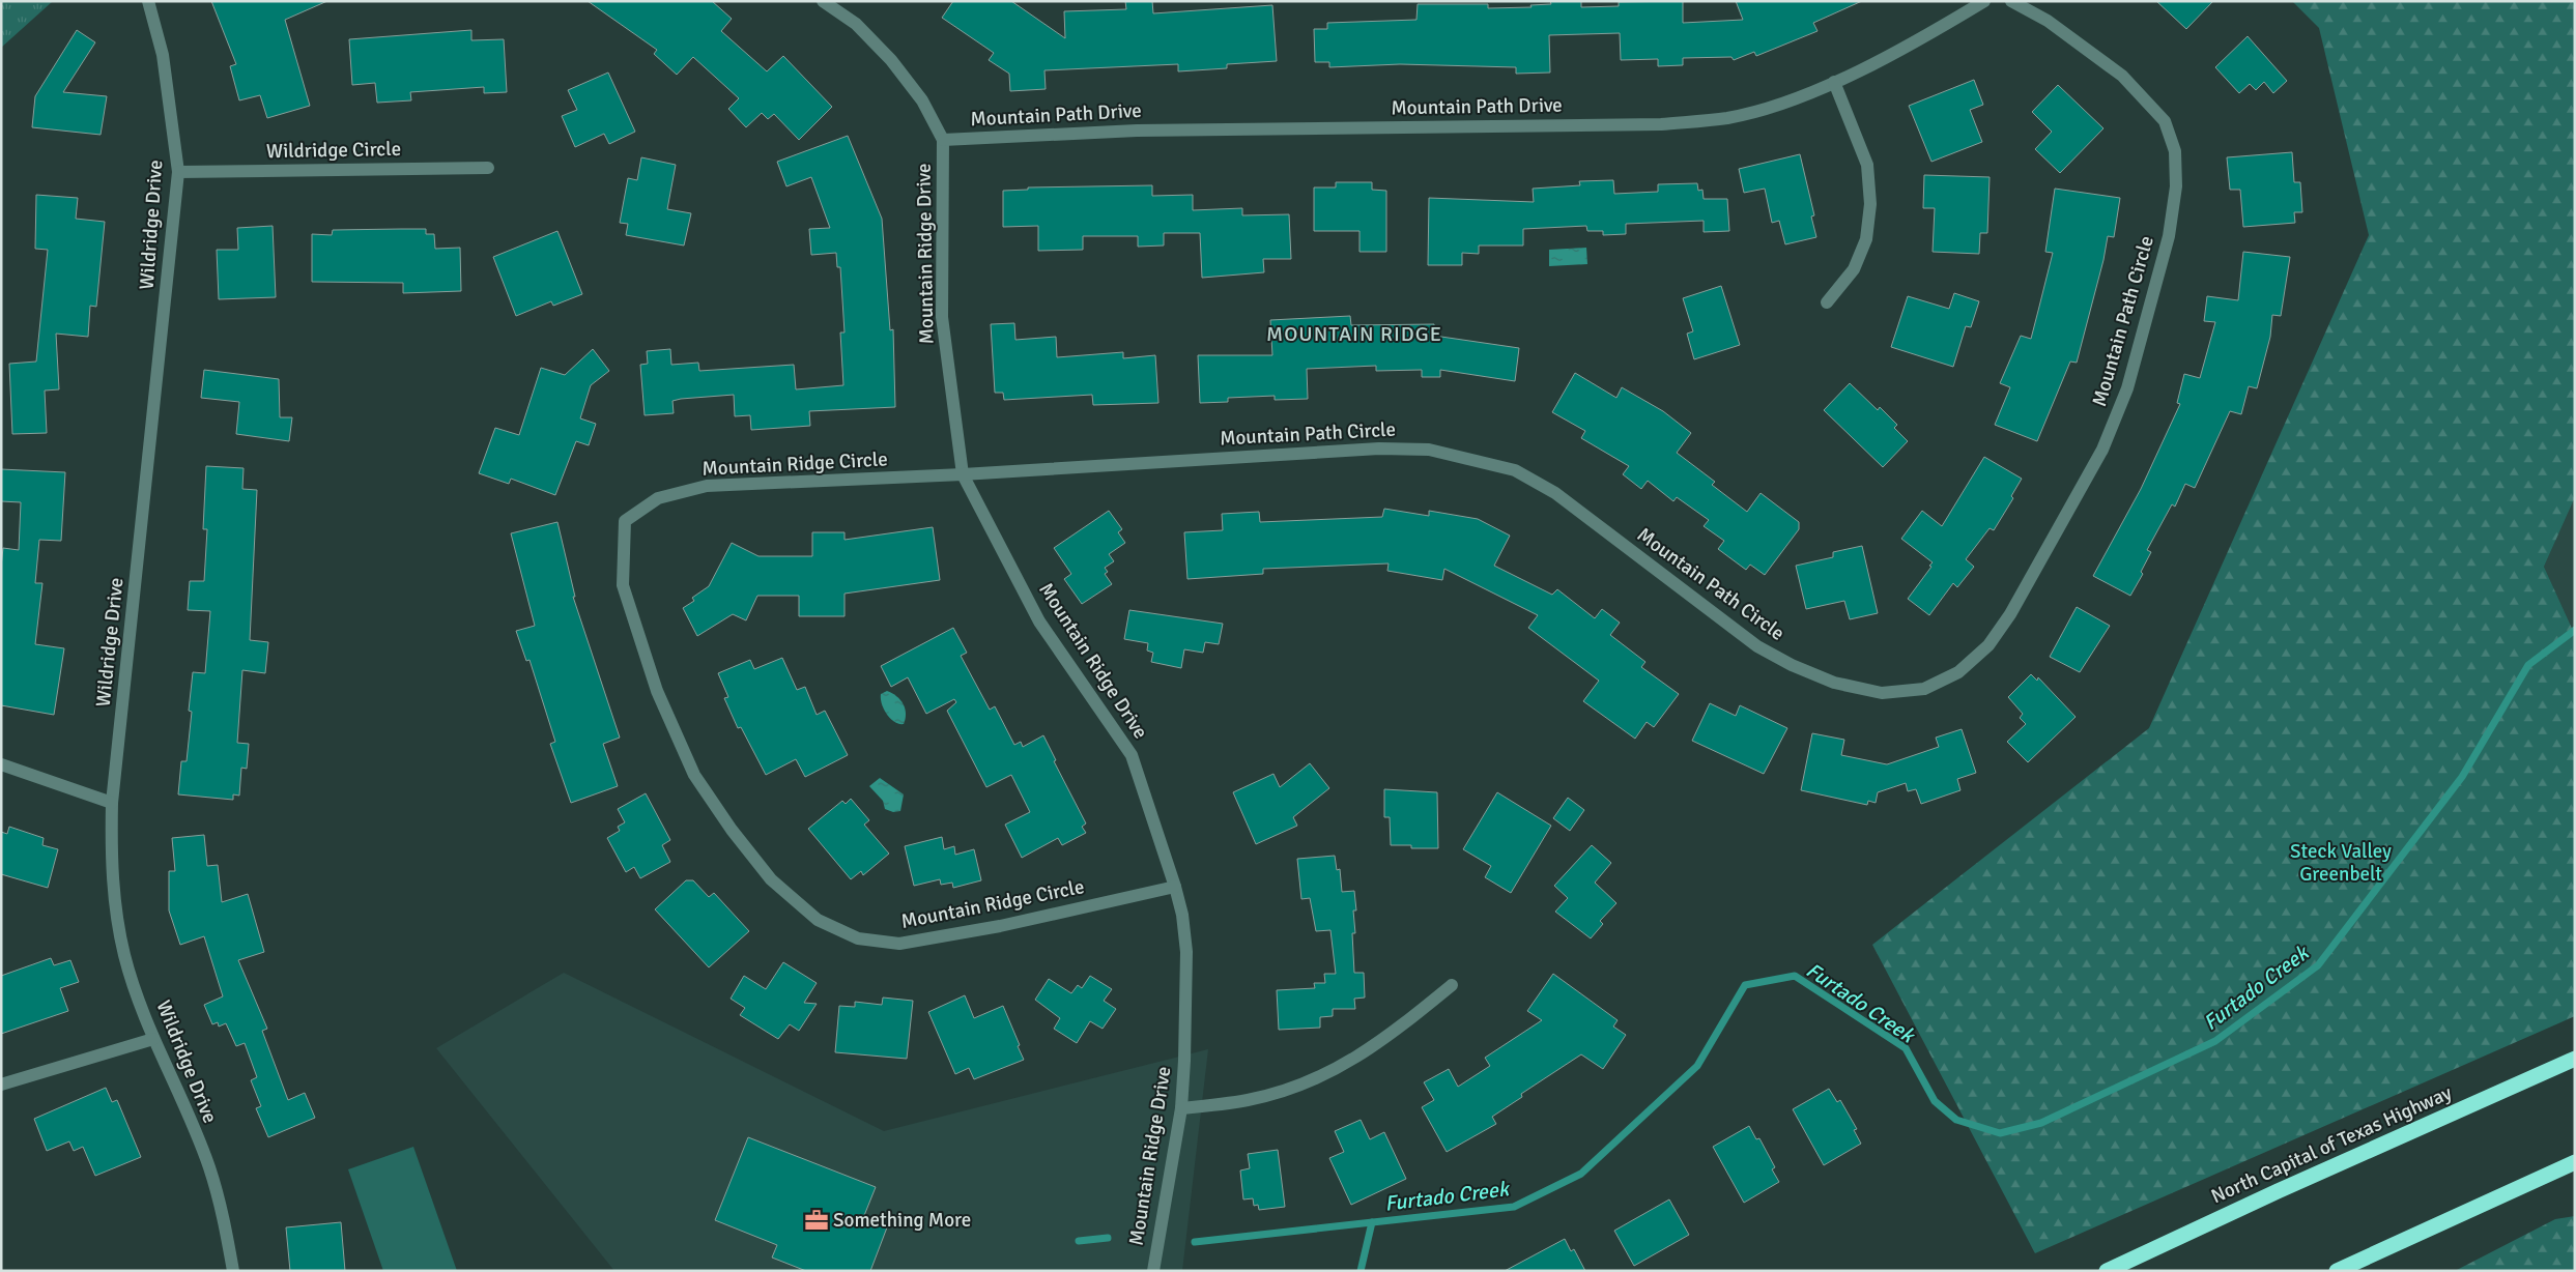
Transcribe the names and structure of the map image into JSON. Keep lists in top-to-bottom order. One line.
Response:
{"streets":{"highway":["North Capital of Texas Highway"],"street":["Mountain Path Drive","Wildridge Circle","Wildridge Drive","Mountain Ridge Drive","Mountain Path Circle","Mountain Ridge Circle"]},"crossings":[["Mountain Path Drive","Mountain Ridge Drive"],["Wildridge Circle","Wildridge Drive"],["Mountain Ridge Drive","Mountain Path Circle"],["Mountain Ridge Drive","Mountain Ridge Circle"],["Mountain Path Circle","Mountain Ridge Circle"]],"districts":["MOUNTAIN RIDGE"],"water":["Furtado Creek"],"parks":["Steck Valley Greenbelt"],"places":{"office":["Something More"]}}
